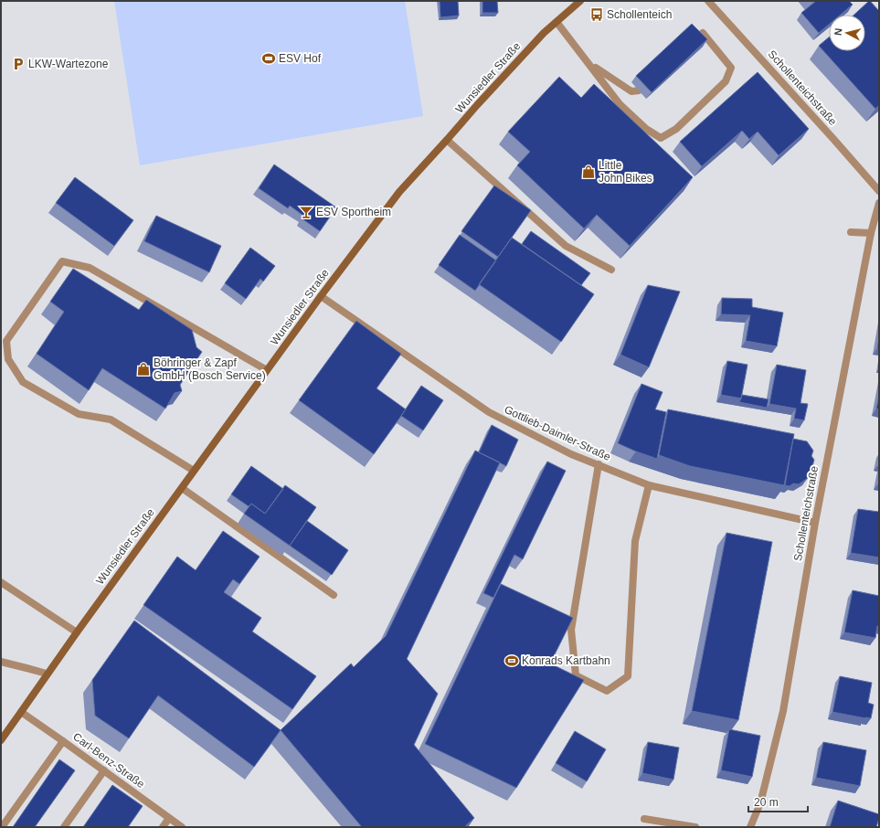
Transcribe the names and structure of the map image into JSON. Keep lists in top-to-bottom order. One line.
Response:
{"streets":{"main road":["Wunsiedler Straße"],"street":["Schollenteichstraße","Gottlieb-Daimler-Straße","Carl-Benz-Straße"]},"crossings":[["Wunsiedler Straße","Gottlieb-Daimler-Straße"],["Wunsiedler Straße","Carl-Benz-Straße"],["Schollenteichstraße","Gottlieb-Daimler-Straße"]],"places":{"bus stop":["Schollenteich"],"sports":["ESV Hof","Konrads Kartbahn"],"parking":["LKW-Wartezone"],"shop":["Little John Bikes","Böhringer & Zapf GmbH (Bosch Service)"],"bar":["ESV Sportheim"]},"scale_bar":"20 m","north":"left"}
